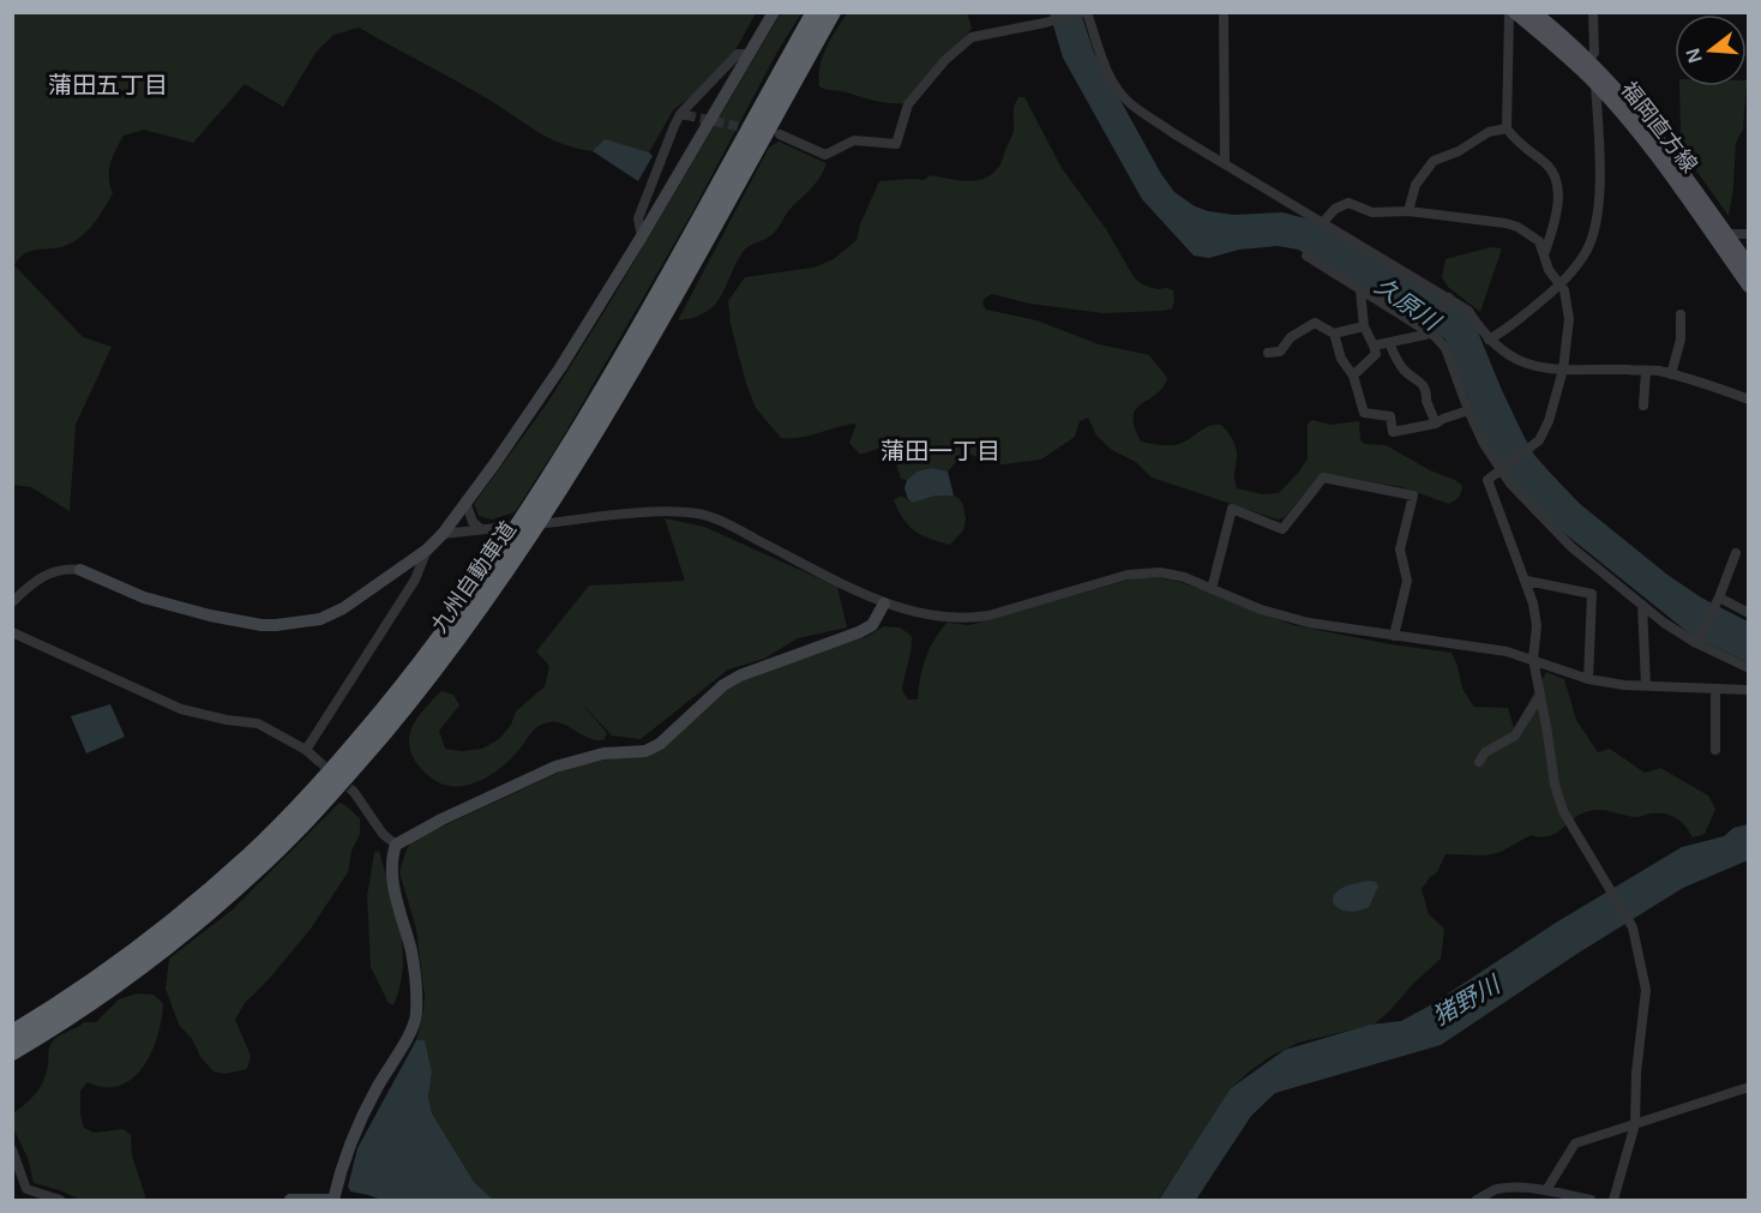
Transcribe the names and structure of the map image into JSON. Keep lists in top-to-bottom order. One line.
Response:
{"streets":{"highway":["九州自動車道"],"main road":["福岡直方線"]},"districts":["蒲田五丁目","蒲田一丁目"],"water":["久原川","猪野川"],"north":"left"}
